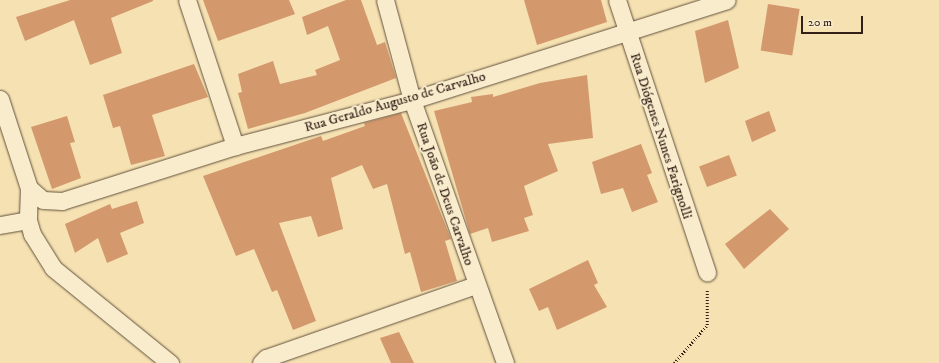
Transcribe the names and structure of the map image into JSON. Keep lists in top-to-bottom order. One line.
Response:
{"streets":{"street":["Rua Geraldo Augusto de Carvalho","Rua Diógenes Nunes Farignolli","Rua João de Deus Carvalho"]},"crossings":[["Rua Geraldo Augusto de Carvalho","Rua Diógenes Nunes Farignolli"],["Rua Geraldo Augusto de Carvalho","Rua João de Deus Carvalho"]],"scale_bar":"20 m"}
